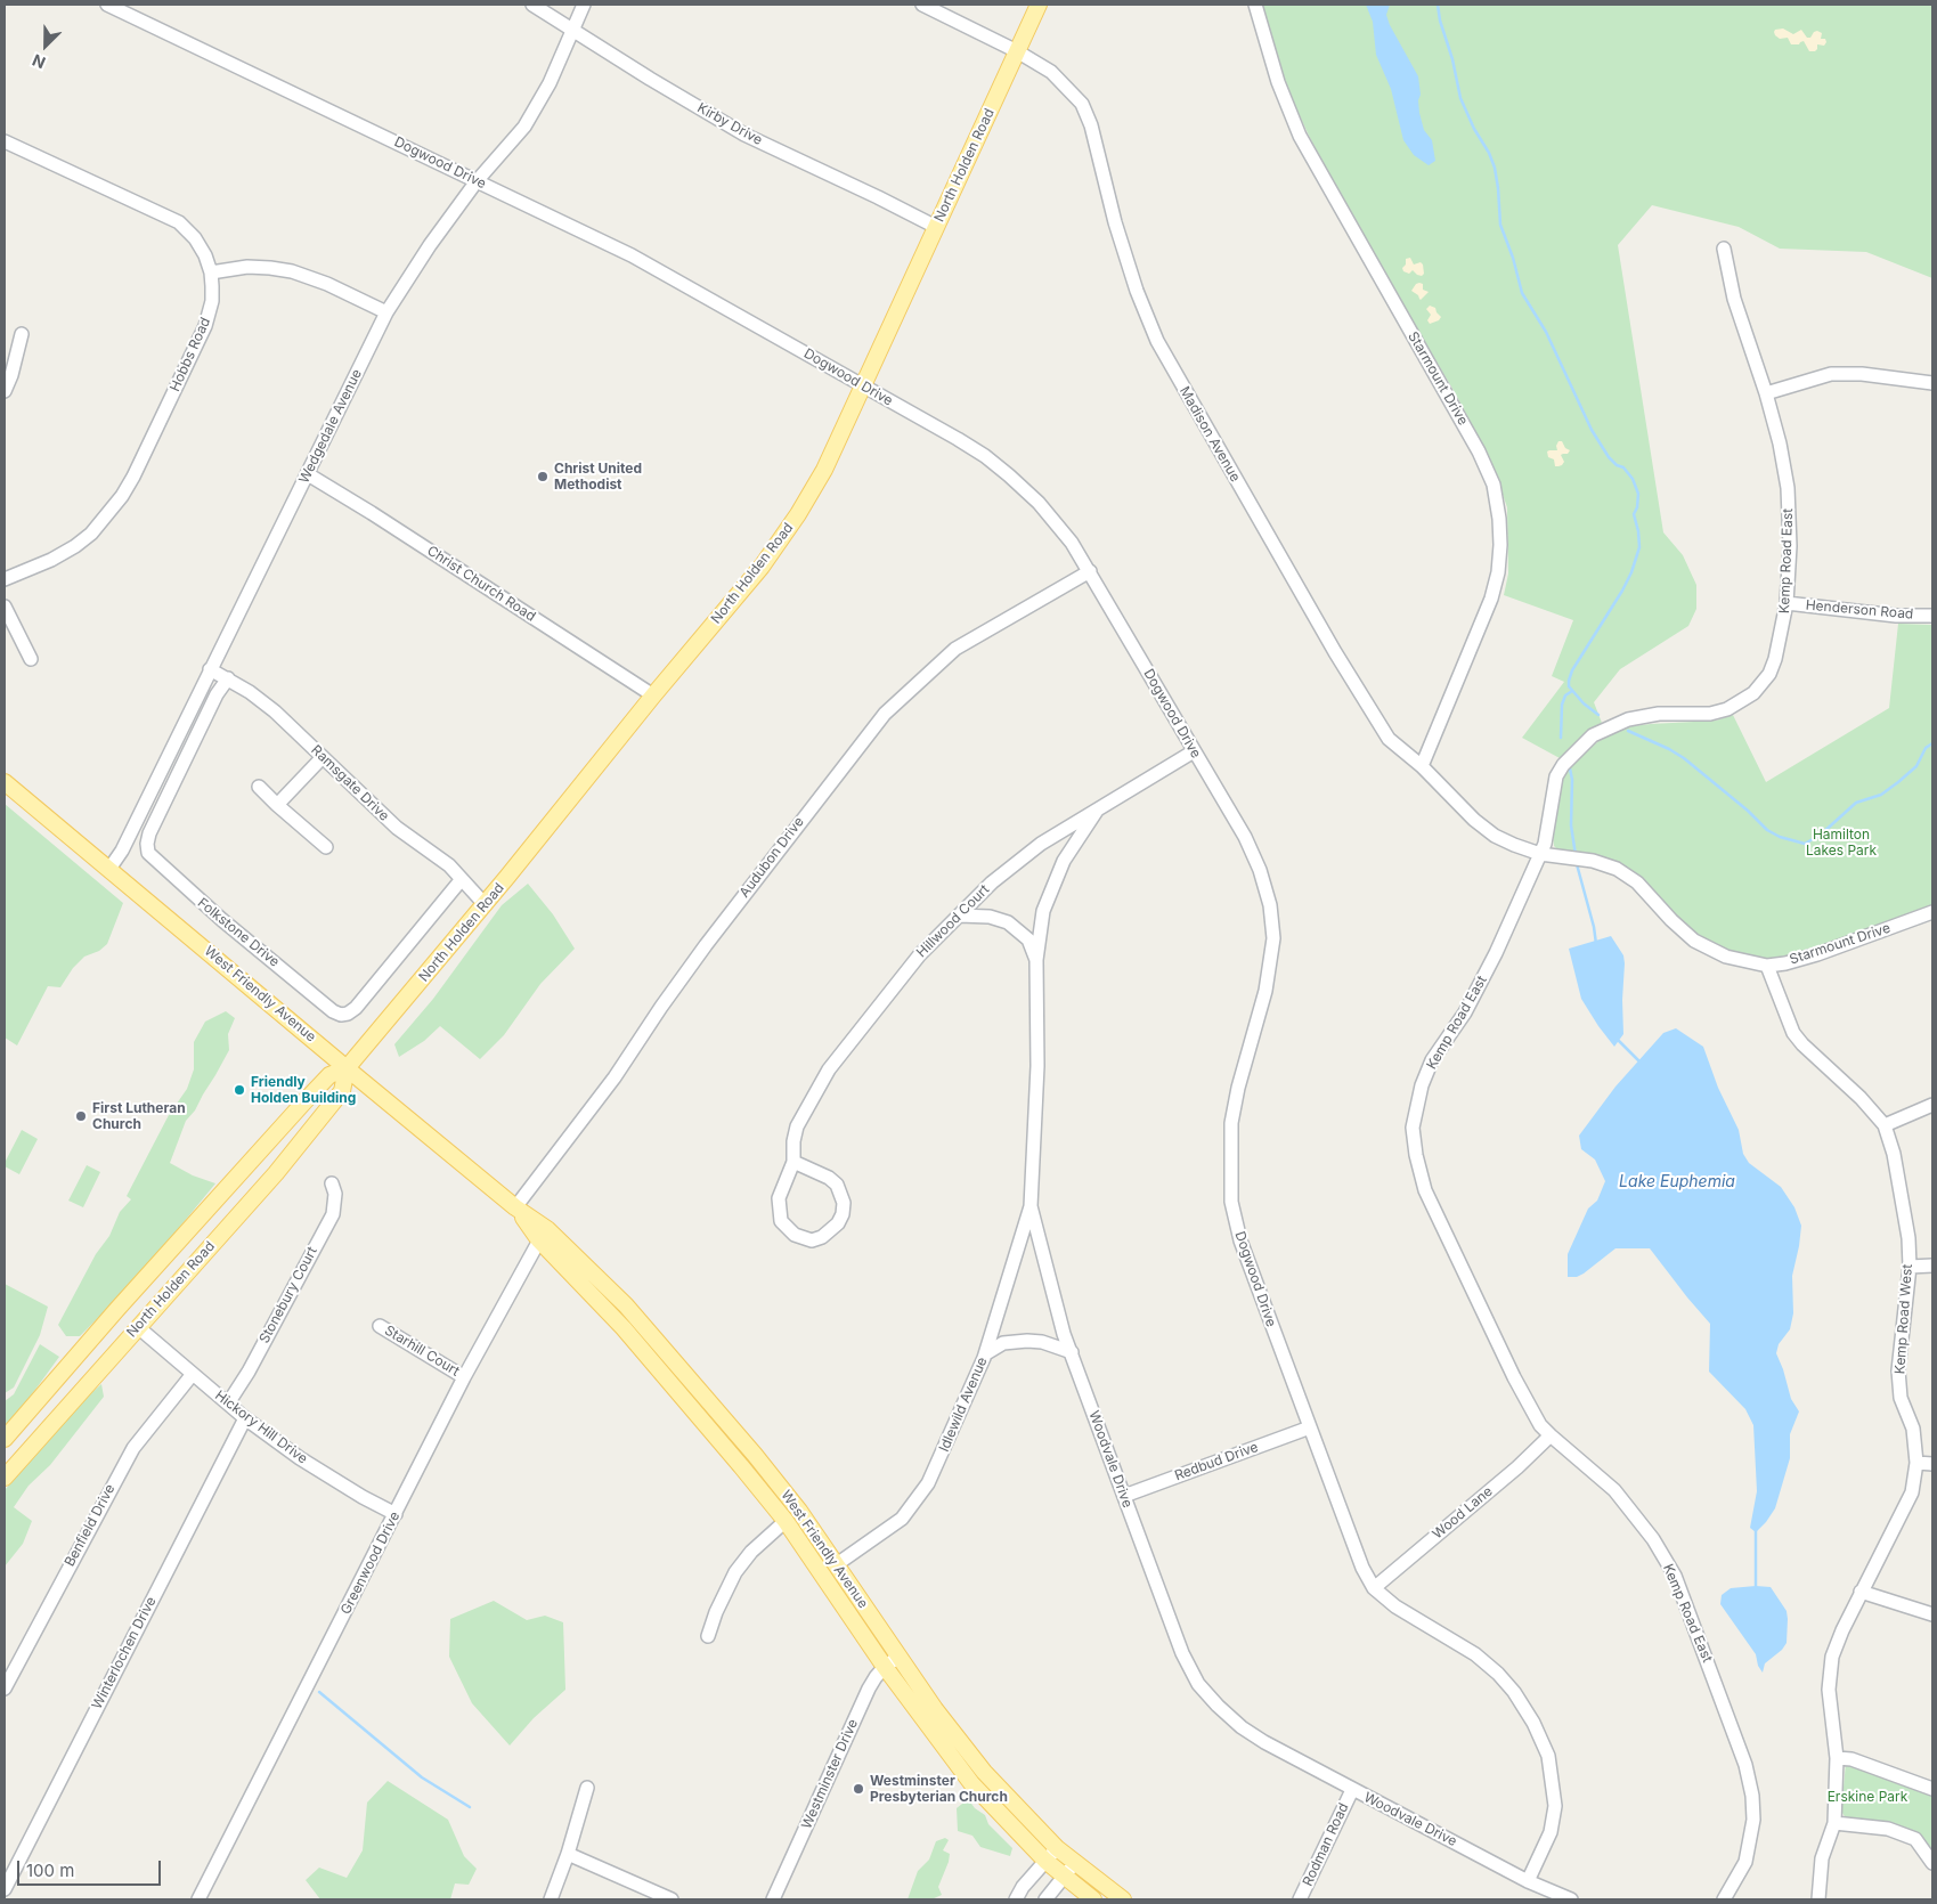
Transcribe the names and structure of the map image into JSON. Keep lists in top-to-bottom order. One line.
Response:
{"streets":{"main road":["North Holden Road","West Friendly Avenue"],"street":["Kirby Drive","Dogwood Drive","Hobbs Road","Starmount Drive","Wedgedale Avenue","Madison Avenue","Kemp Road East","Christ Church Road","Henderson Road","Ramsgate Drive","Audubon Drive","Hillwood Court","Folkstone Drive","Stonebury Court","Kemp Road West","Starhill Court","Idlewild Avenue","Hickory Hill Drive","Woodvale Drive","Redbud Drive","Wood Lane","Benfield Drive","Greenwood Drive","Winterlochen Drive","Westminster Drive","Rodman Road"]},"crossings":[["Kirby Drive","North Holden Road"],["Kirby Drive","Wedgedale Avenue"],["Dogwood Drive","North Holden Road"],["Dogwood Drive","Wedgedale Avenue"],["Dogwood Drive","Audubon Drive"],["Dogwood Drive","Hillwood Court"],["Dogwood Drive","Woodvale Drive"],["Dogwood Drive","Redbud Drive"],["Dogwood Drive","Wood Lane"],["North Holden Road","Madison Avenue"],["North Holden Road","Christ Church Road"],["North Holden Road","Ramsgate Drive"],["North Holden Road","West Friendly Avenue"],["North Holden Road","Hickory Hill Drive"],["Starmount Drive","Madison Avenue"],["Starmount Drive","Kemp Road East"],["Starmount Drive","Kemp Road West"],["Wedgedale Avenue","Christ Church Road"],["Wedgedale Avenue","Ramsgate Drive"],["Wedgedale Avenue","West Friendly Avenue"],["Madison Avenue","Kemp Road East"],["Kemp Road East","Henderson Road"],["Kemp Road East","Wood Lane"],["Ramsgate Drive","Folkstone Drive"],["Audubon Drive","West Friendly Avenue"],["Hillwood Court","Woodvale Drive"],["West Friendly Avenue","Idlewild Avenue"],["West Friendly Avenue","Greenwood Drive"],["West Friendly Avenue","Westminster Drive"],["Stonebury Court","Hickory Hill Drive"],["Starhill Court","Greenwood Drive"],["Idlewild Avenue","Woodvale Drive"],["Hickory Hill Drive","Benfield Drive"],["Hickory Hill Drive","Greenwood Drive"],["Hickory Hill Drive","Winterlochen Drive"],["Woodvale Drive","Redbud Drive"],["Woodvale Drive","Rodman Road"]],"water":["Lake Euphemia"],"parks":["Hamilton Lakes Park","Erskine Park"],"places":["Christ United Methodist","Friendly Holden Building","First Lutheran Church","Westminster Presbyterian Church"],"scale_bar":"100 m","north":"bottom left"}
